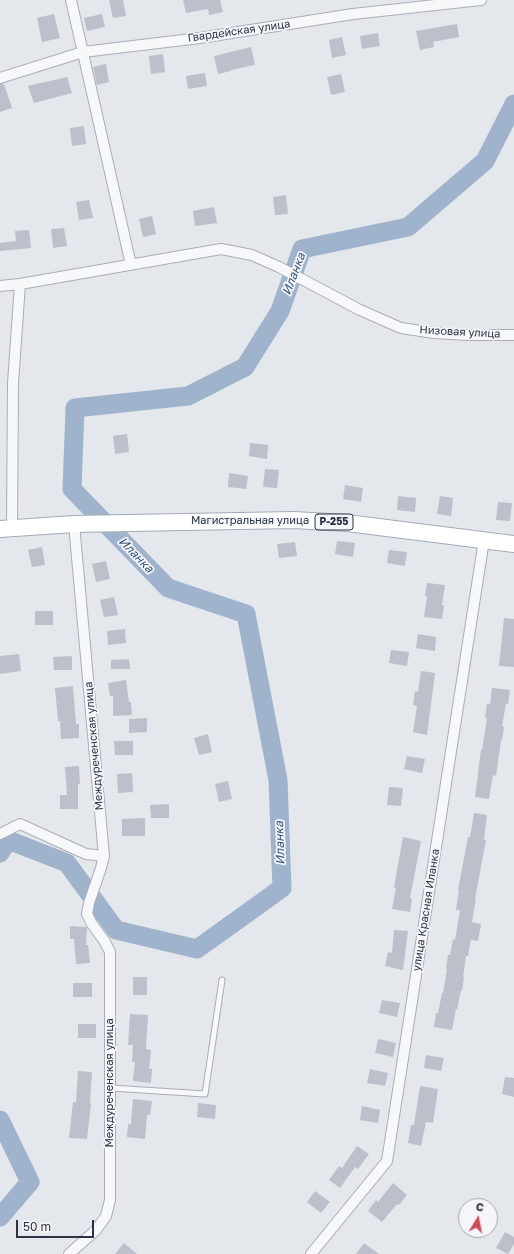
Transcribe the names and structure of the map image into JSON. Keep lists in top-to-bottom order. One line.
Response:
{"streets":{"main road":["Магистральная улица","Р-255"],"street":["Гвардейская улица","Низовая улица","Междуреченская улица","улица Красная Иланка"]},"crossings":[["Магистральная улица","Р-255"],["Магистральная улица","Междуреченская улица"],["Магистральная улица","улица Красная Иланка"],["Р-255","Междуреченская улица"]],"water":["Иланка"],"scale_bar":"50 m","north":"top"}
